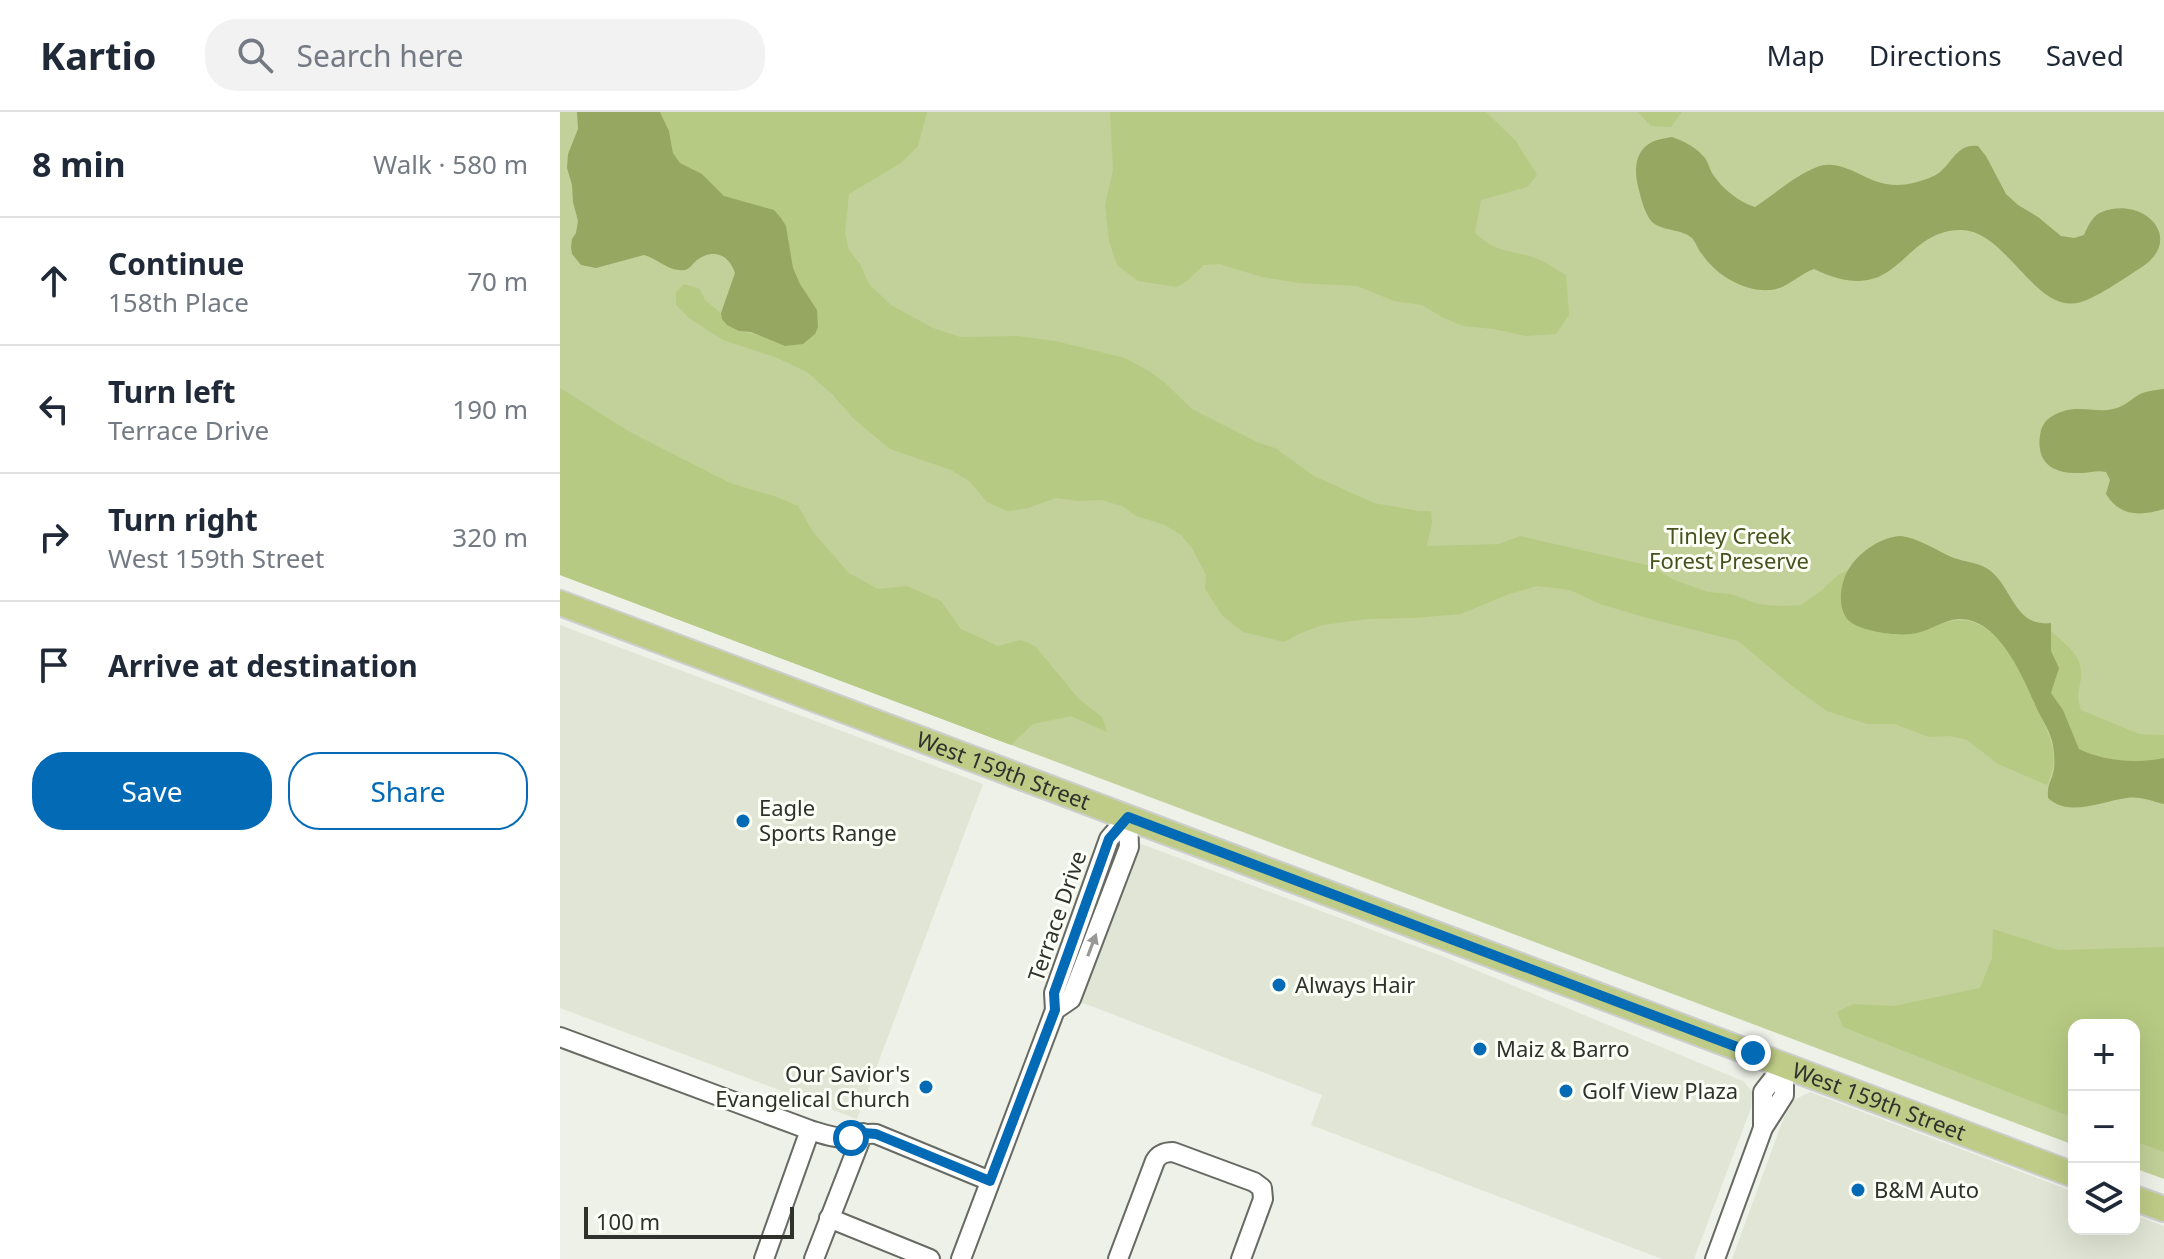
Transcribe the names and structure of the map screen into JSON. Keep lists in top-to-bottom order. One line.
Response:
{"streets":{"main road":["West 159th Street"],"street":["Terrace Drive"]},"crossings":[["West 159th Street","Terrace Drive"]],"parks":["Tinley Creek Forest Preserve"],"places":["Eagle Sports Range","Always Hair","Maiz & Barro","Our Savior's Evangelical Church","Golf View Plaza","B&M Auto"],"scale_bar":"100 m","page":{"header":"Kartio","search":"Search here","nav":["Map","Directions","Saved"],"heading":["8 min","Walk · 580 m"],"list":[["Continue","158th Place","70 m"],["Turn left","Terrace Drive","190 m"],["Turn right","West 159th Street","320 m"],"Arrive at destination"],"buttons":["Save","Share"],"map_buttons":["+","−"],"scale":"100 m"}}
